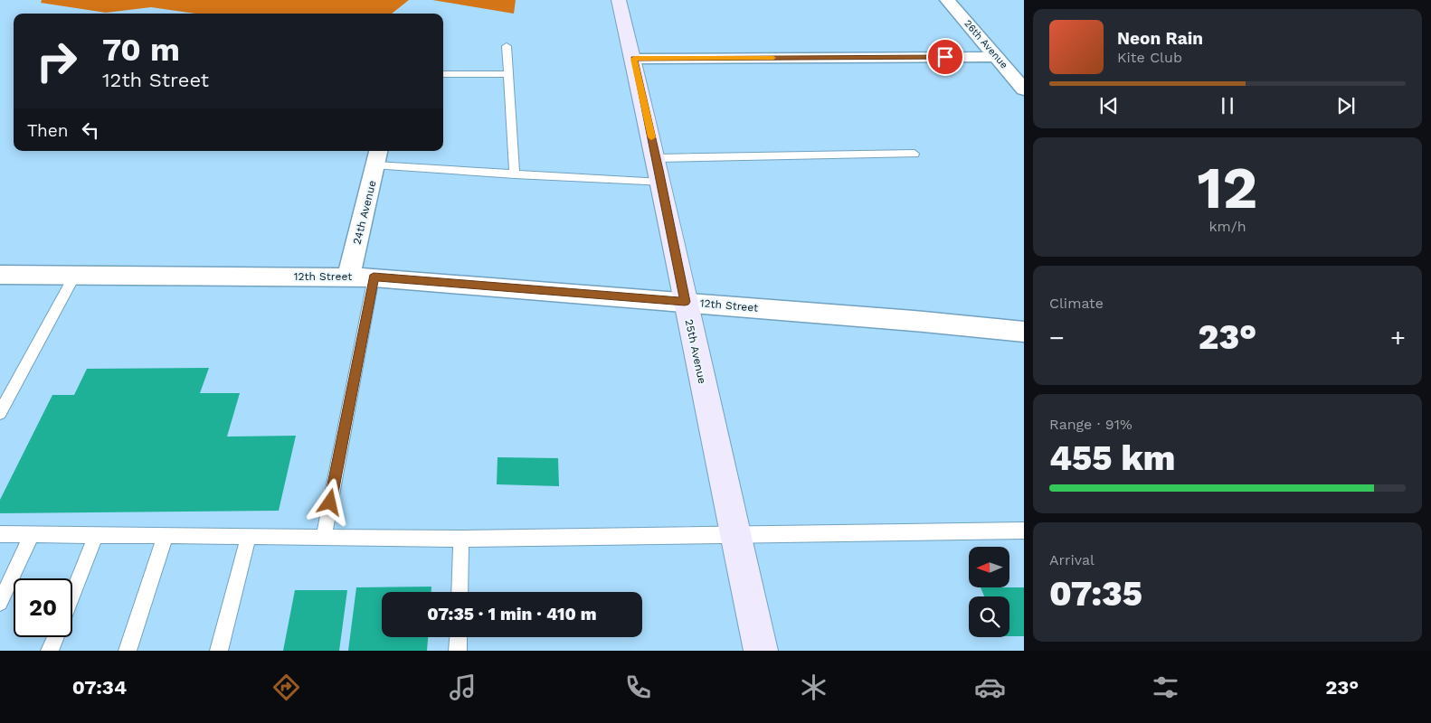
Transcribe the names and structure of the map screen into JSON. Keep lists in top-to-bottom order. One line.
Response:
{"streets":{"street":["26th Avenue","24th Avenue","12th Street","25th Avenue"]},"crossings":[["24th Avenue","12th Street"],["12th Street","25th Avenue"]],"north":"left","page":{"turn":["70 m","12th Street"],"song":["Neon Rain","Kite Club"],"then":"Then","tile":[["12","km/h"],"Climate",["Range · 91%","455 km"],["Arrival","07:35"]],"heat":["−","23°","+"],"limit":"20","trip":"07:35 · 1 min · 410 m","tabs":["07:34","23°"]}}
